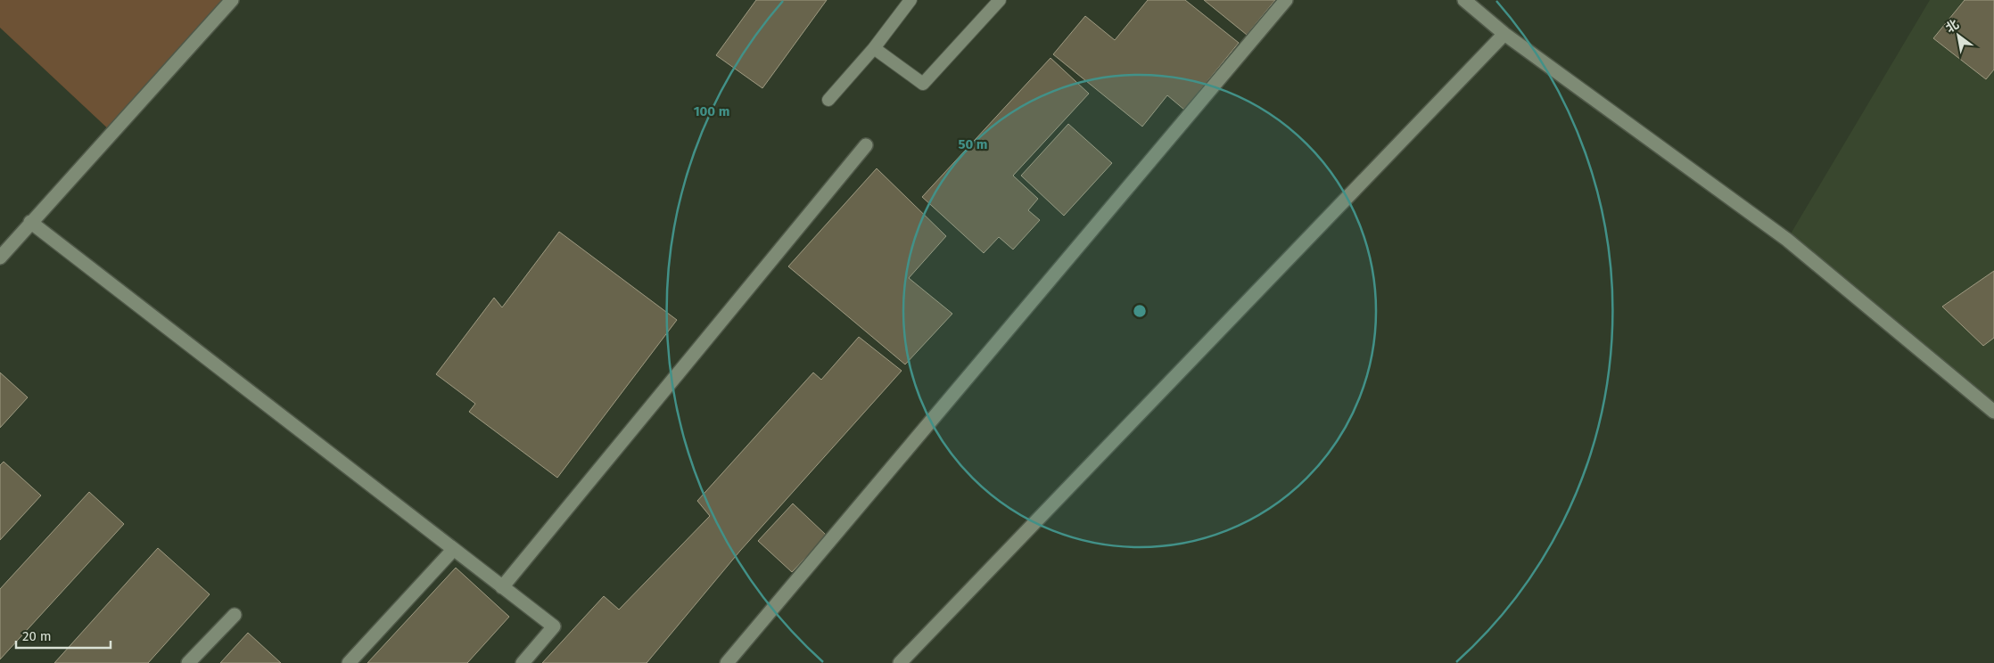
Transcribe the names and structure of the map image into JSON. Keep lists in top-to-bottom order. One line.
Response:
{"scale_bar":"20 m","north":"top left","rings":["100 m","50 m"]}
